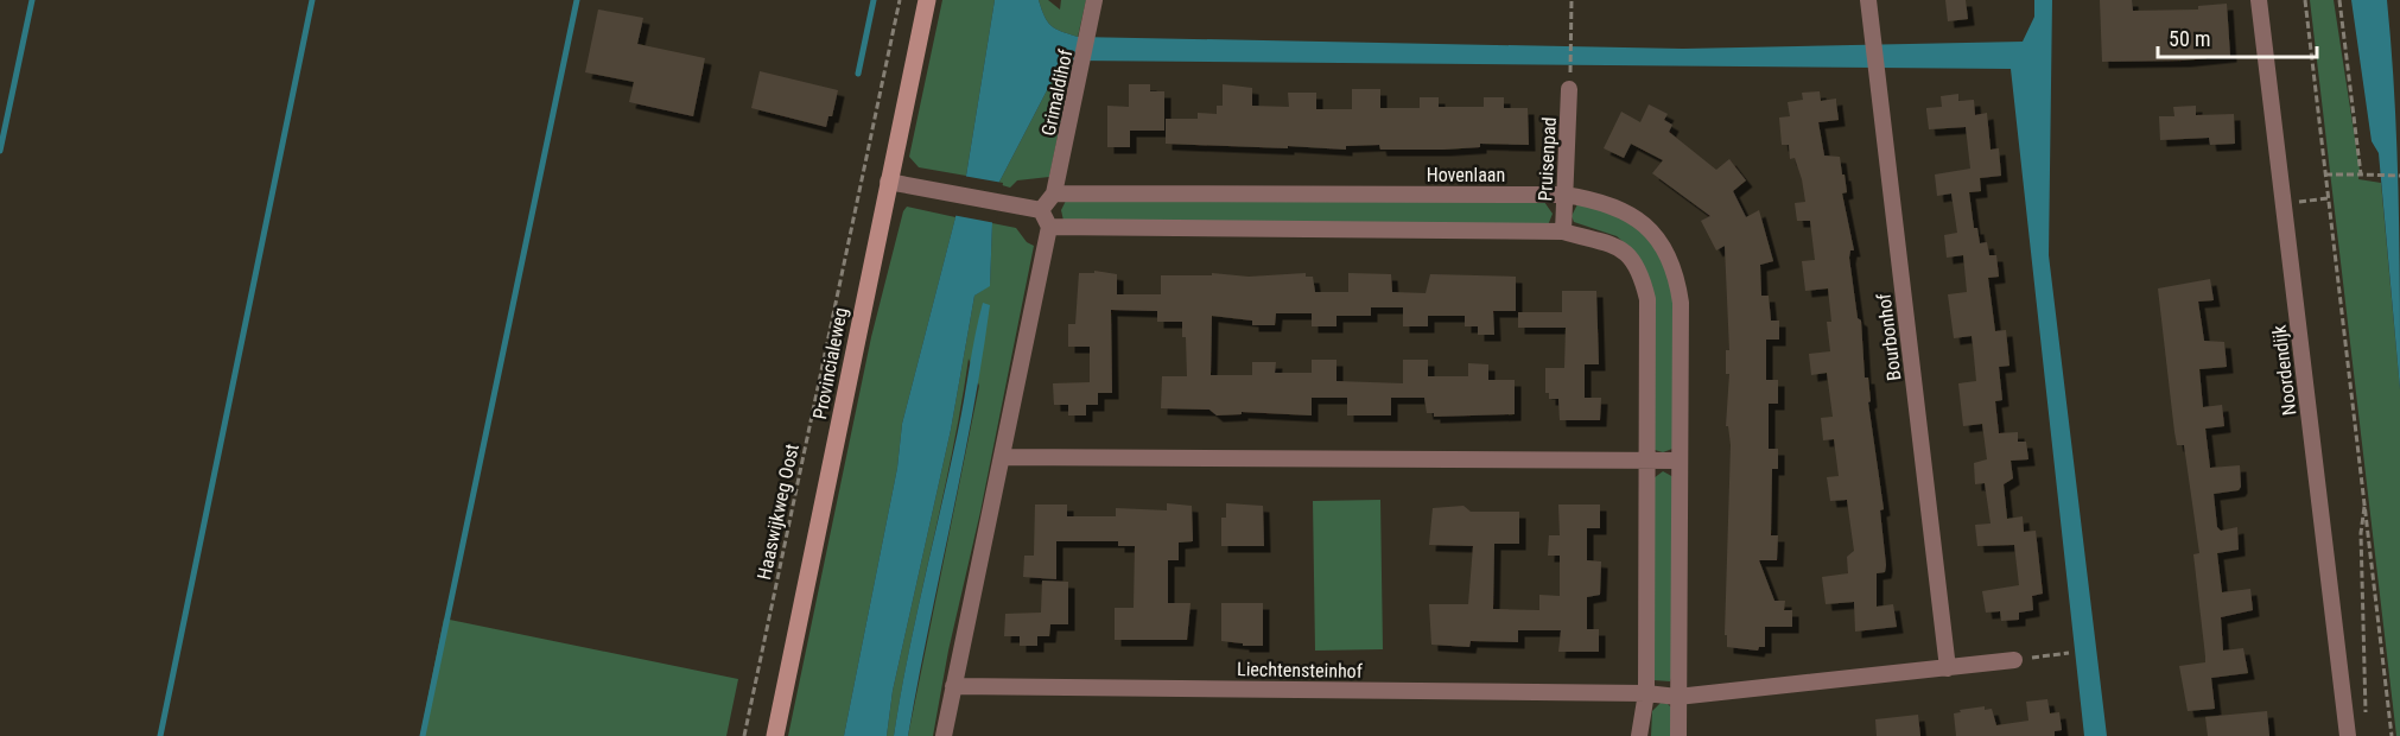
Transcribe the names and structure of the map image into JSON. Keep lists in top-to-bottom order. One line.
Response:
{"streets":{"main road":["Provincialeweg"],"street":["Grimaldihof","Pruisenpad","Hovenlaan","Bourbonhof","Noordendijk","Liechtensteinhof"],"path":["Haaswijkweg Oost"]},"crossings":[["Grimaldihof","Hovenlaan"],["Pruisenpad","Hovenlaan"]],"scale_bar":"50 m"}
